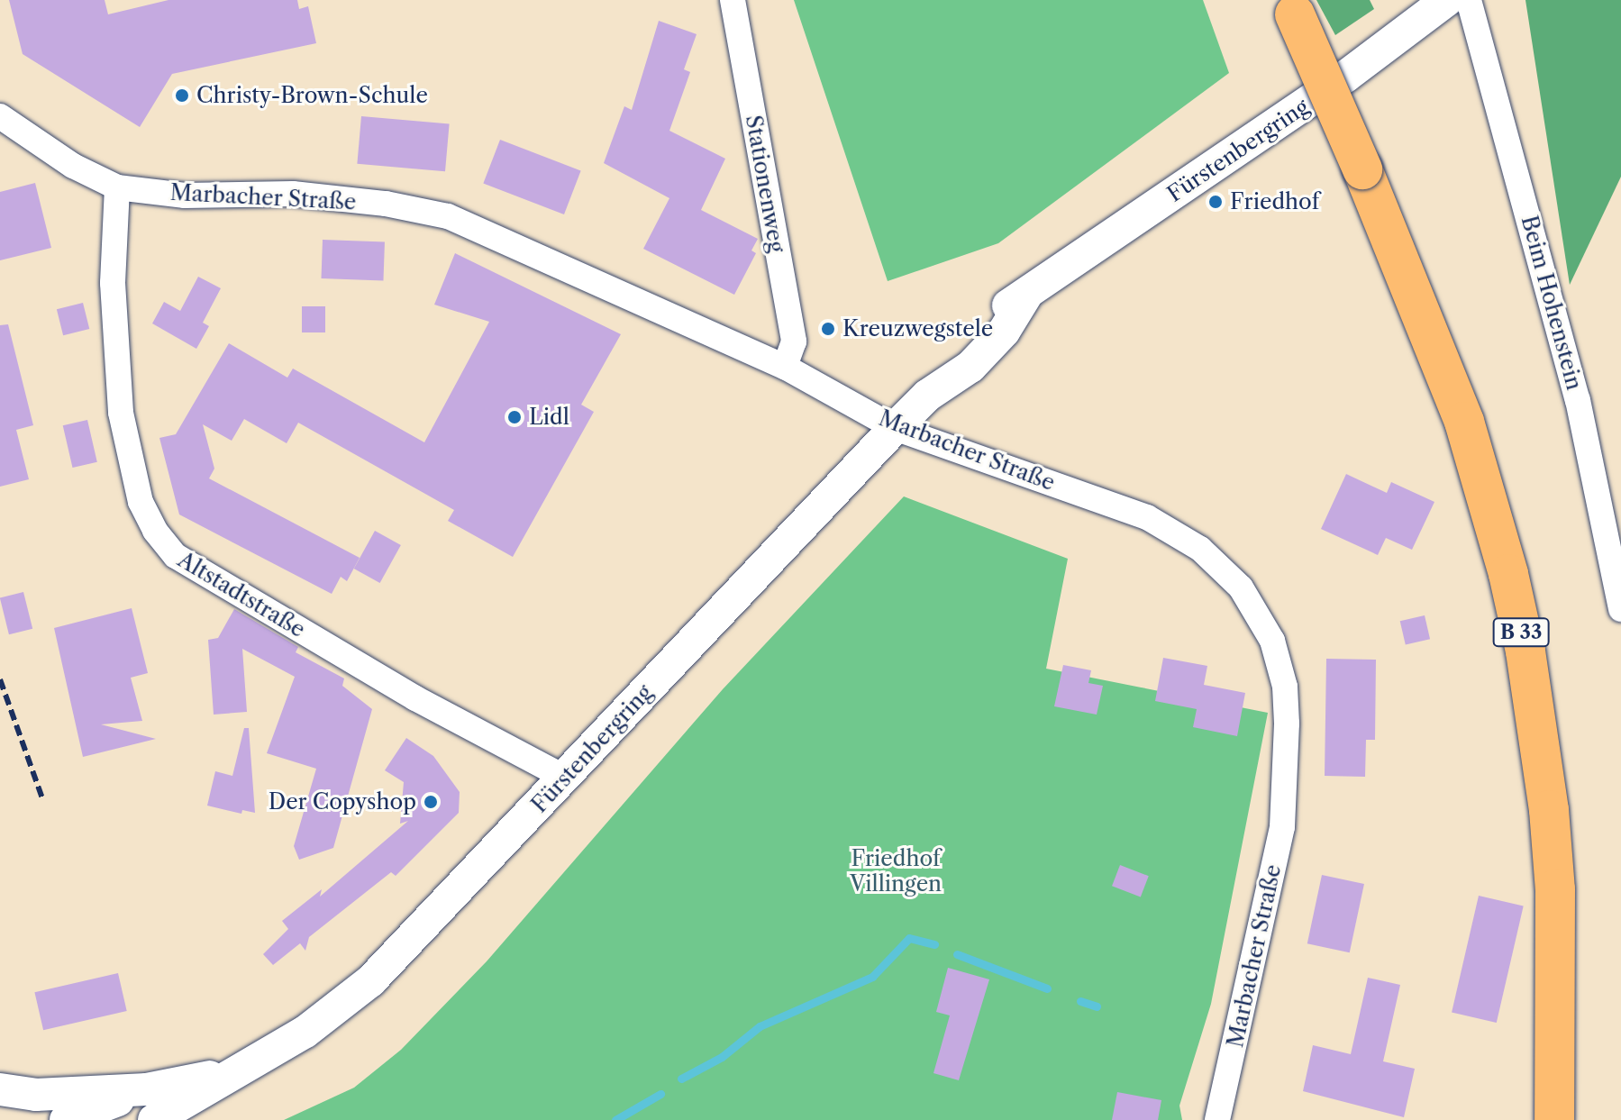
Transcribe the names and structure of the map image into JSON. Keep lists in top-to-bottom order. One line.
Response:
{"streets":{"main road":["B 33"],"street":["Fürstenbergring","Stationenweg","Marbacher Straße","Beim Hohenstein","Altstadtstraße"]},"crossings":[["Fürstenbergring","Marbacher Straße"],["Fürstenbergring","Altstadtstraße"],["Stationenweg","Marbacher Straße"],["Marbacher Straße","Altstadtstraße"]],"parks":["Friedhof Villingen"],"places":["Christy-Brown-Schule","Friedhof","Kreuzwegstele","Lidl","Der Copyshop"]}
